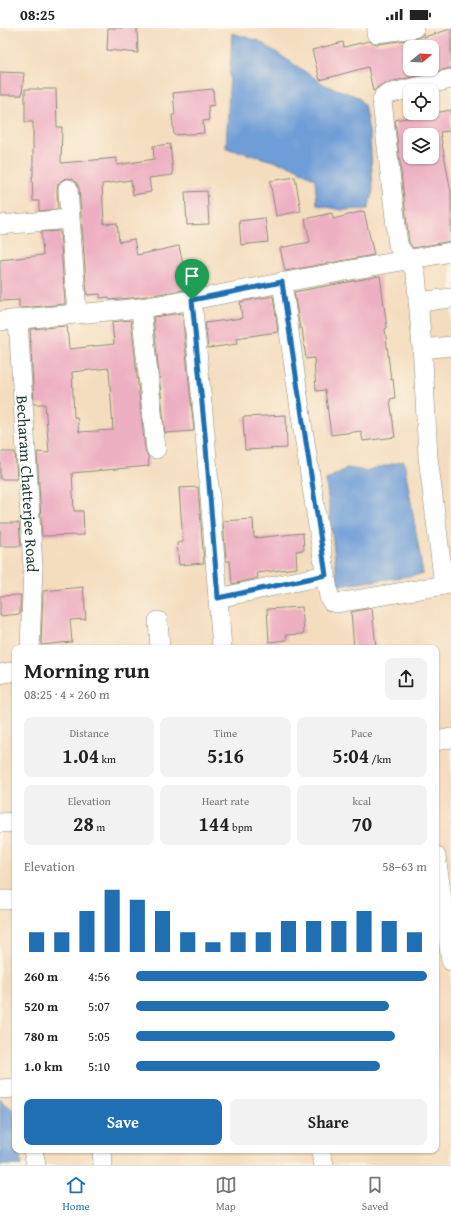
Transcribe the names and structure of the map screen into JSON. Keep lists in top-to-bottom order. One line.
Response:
{"streets":{"street":["Becharam Chatterjee Road"]},"north":"right","page":{"status":"08:25","heading":["Morning run","08:25 · 4 × 260 m"],"stats":[["Distance","1.04 km"],["Time","5:16"],["Pace","5:04 /km"],["Elevation","28 m"],["Heart rate","144 bpm"],["kcal","70"]],"chart":["Elevation","58–63 m"],"list":[{"name":"260 m","note":"4:56"},{"name":"520 m","note":"5:07"},{"name":"780 m","note":"5:05"},{"name":"1.0 km","note":"5:10"}],"buttons":["Save","Share"],"tabs":["Home","Map","Saved"]}}
